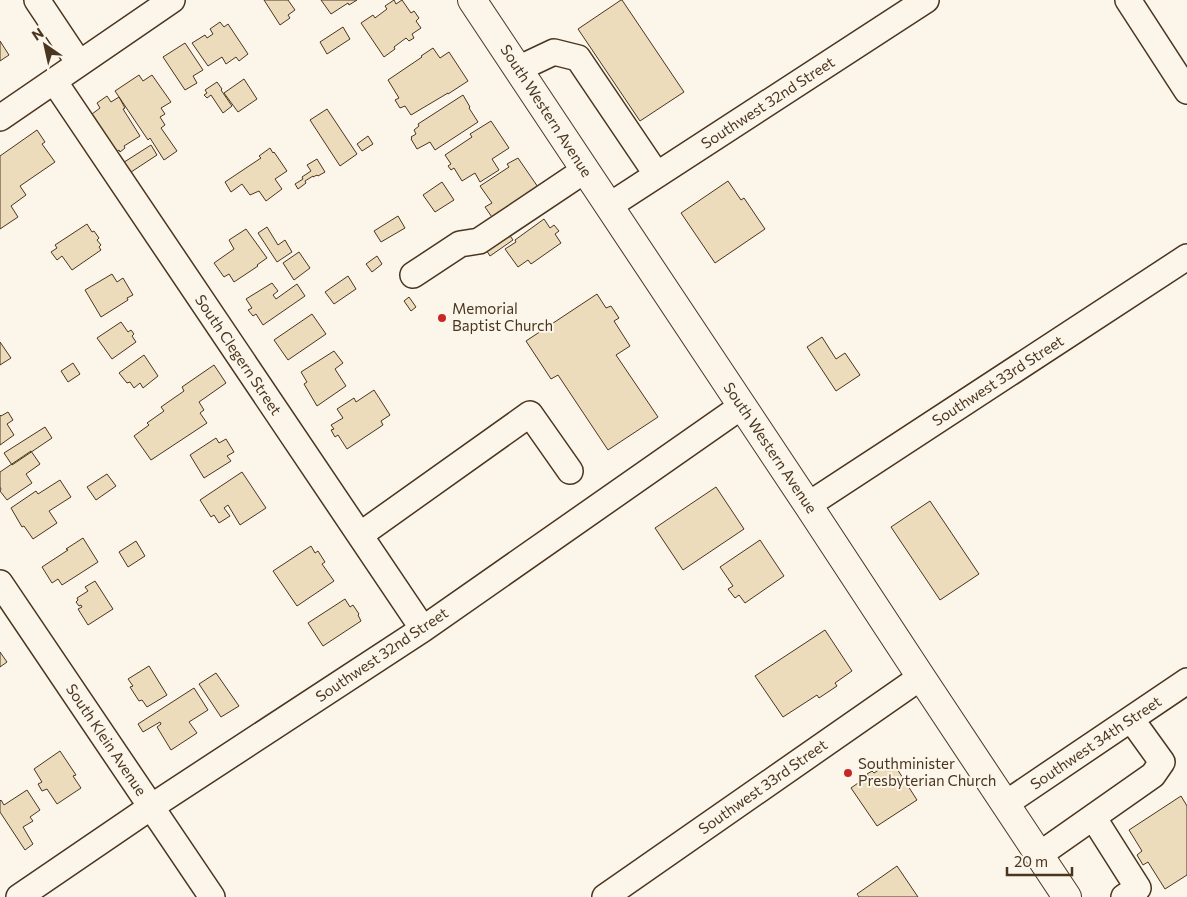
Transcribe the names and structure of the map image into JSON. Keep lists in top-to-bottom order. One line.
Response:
{"streets":{"main road":["South Western Avenue"],"street":["Southwest 32nd Street","South Clegern Street","Southwest 33rd Street","South Klein Avenue","Southwest 34th Street"]},"crossings":[["Southwest 32nd Street","South Western Avenue"],["Southwest 32nd Street","South Clegern Street"],["Southwest 32nd Street","South Klein Avenue"],["South Western Avenue","Southwest 33rd Street"],["South Western Avenue","Southwest 34th Street"]],"places":["Memorial Baptist Church","Southminister Presbyterian Church"],"scale_bar":"20 m","north":"top left"}
